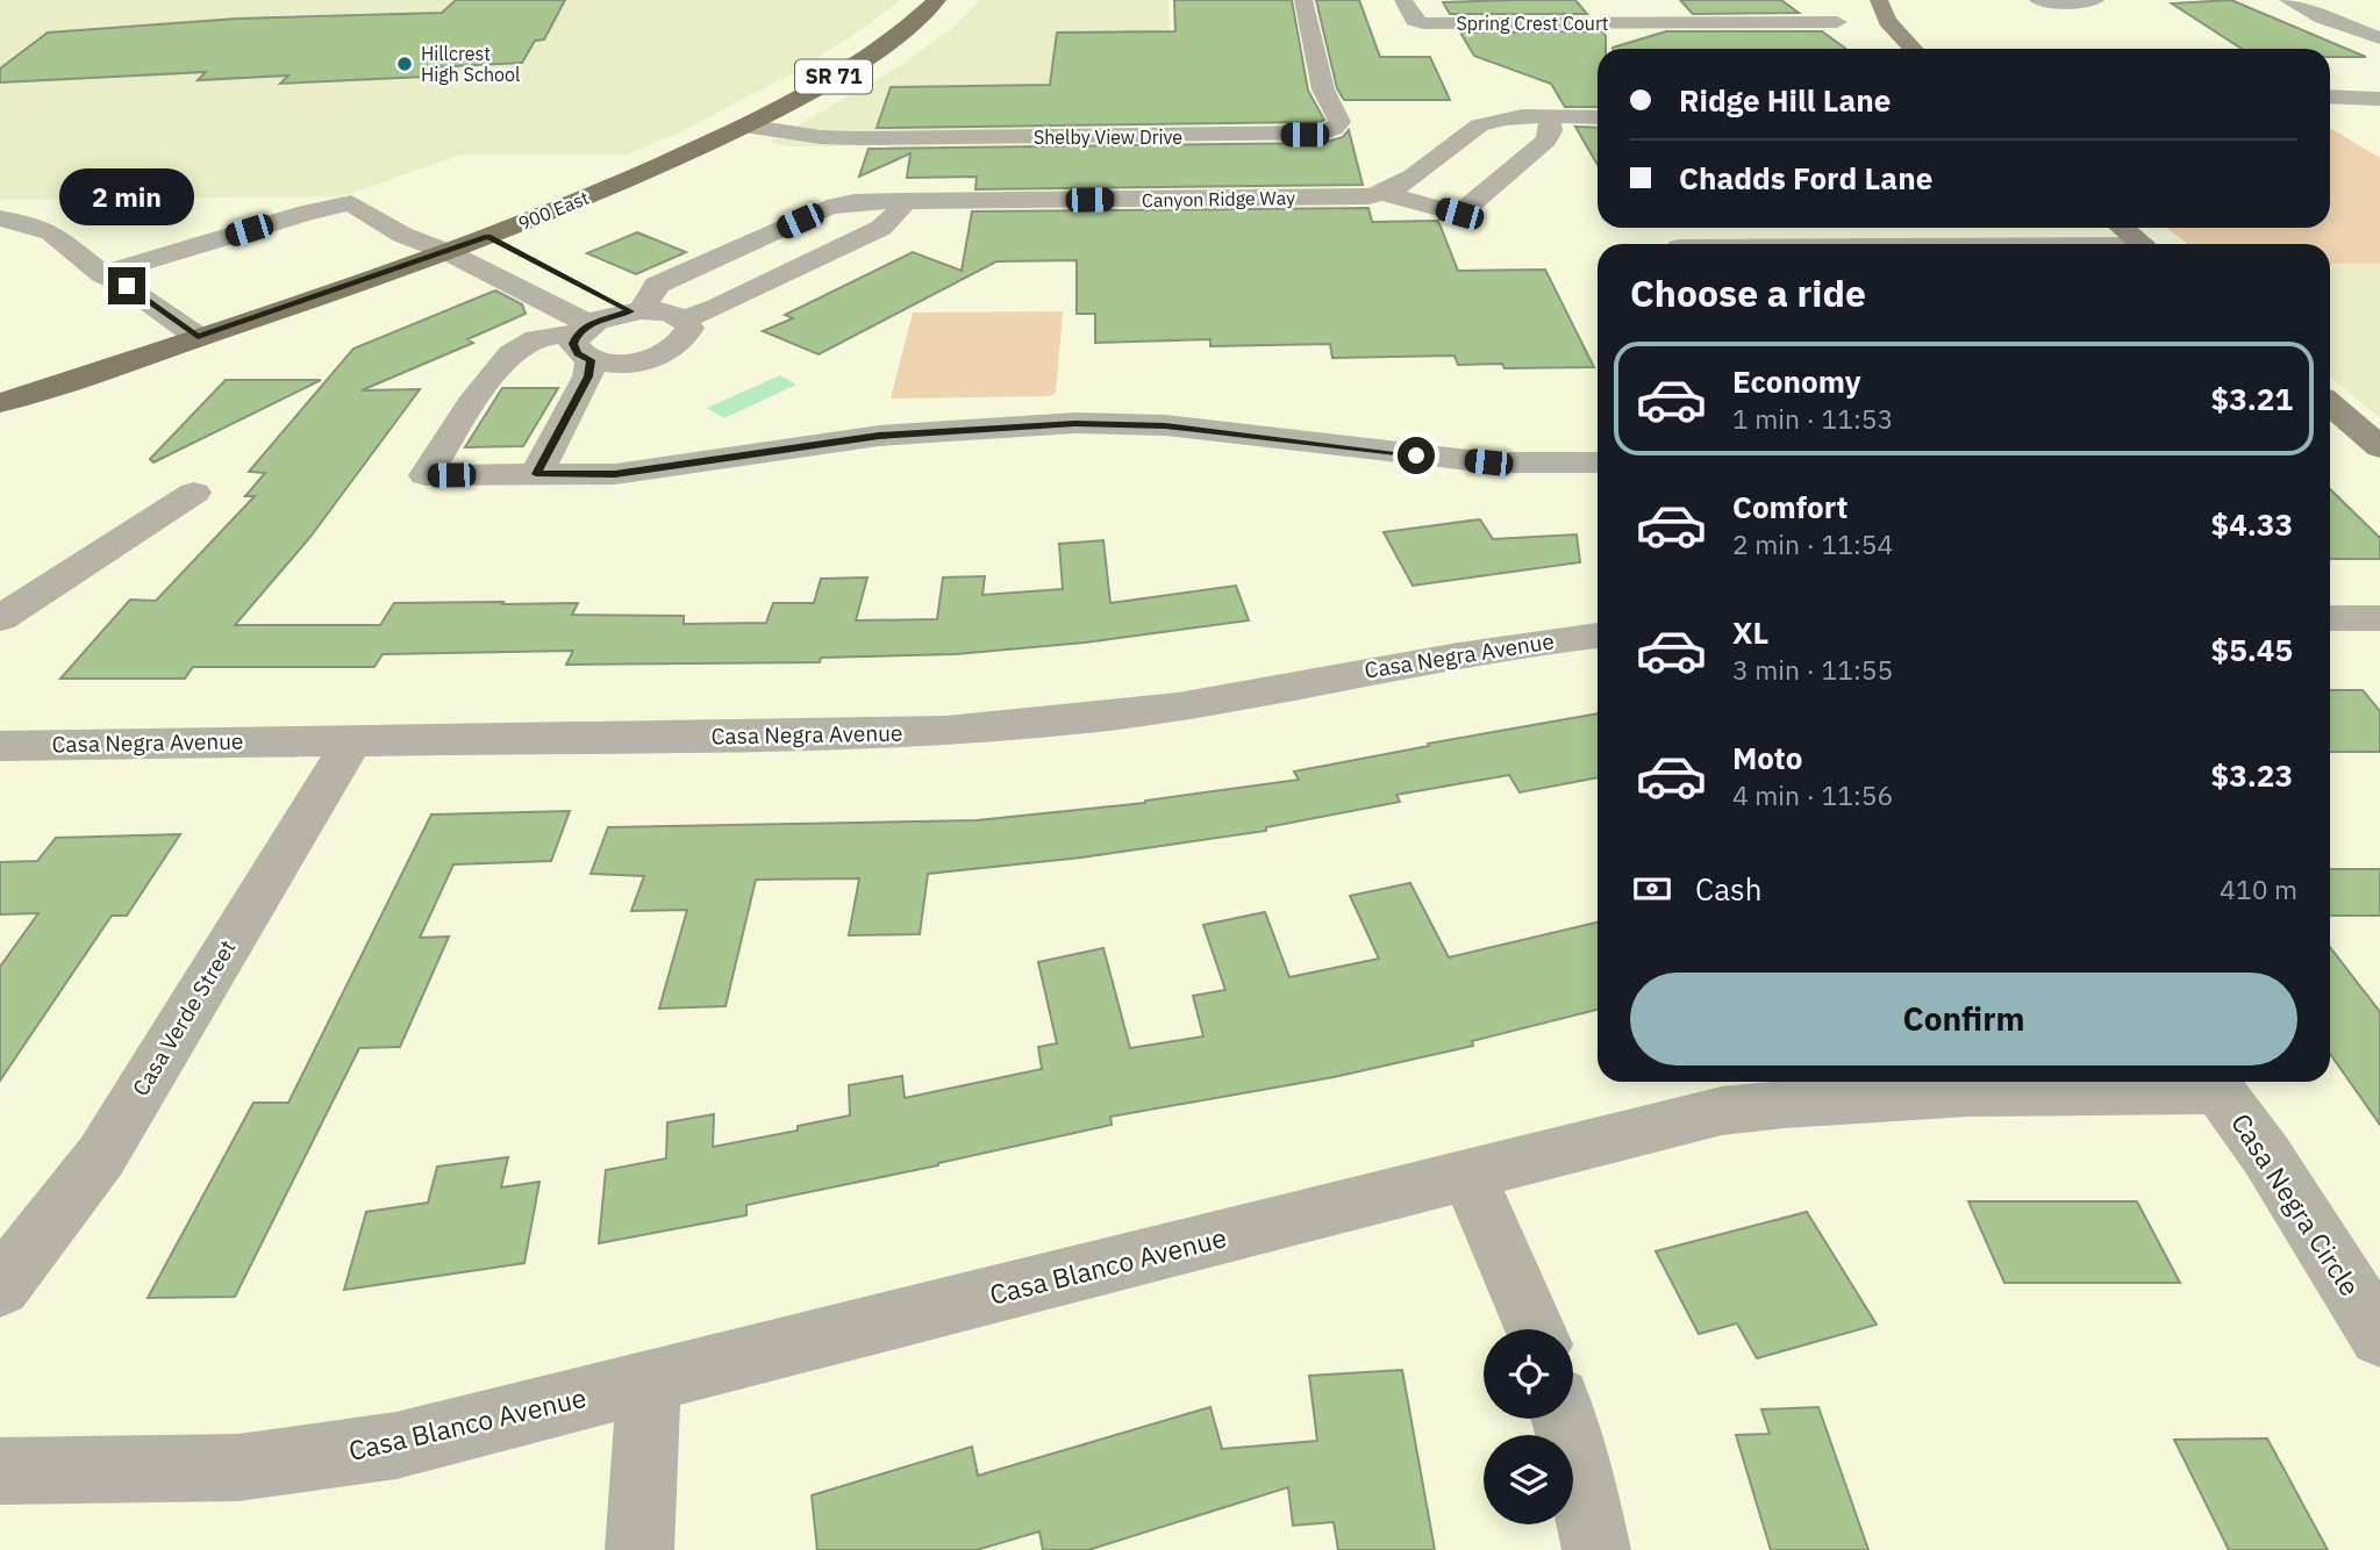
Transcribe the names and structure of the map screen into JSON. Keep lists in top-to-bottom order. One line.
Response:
{"streets":{"main road":["SR 71","900 East"],"street":["Spring Crest Court","Shelby View Drive","Canyon Ridge Way","Casa Negra Avenue","Casa Verde Street","Casa Negra Circle","Casa Blanco Avenue"]},"crossings":[["Shelby View Drive","900 East"],["Casa Negra Avenue","Casa Verde Street"],["Casa Negra Circle","Casa Blanco Avenue"]],"places":["Hillcrest High School"],"page":{"banner":["Ridge Hill Lane","Chadds Ford Lane"],"bubble":"2 min","heading":"Choose a ride","list":[{"name":"Economy","note":"1 min · 11:53","value":"$3.21"},{"name":"Comfort","note":"2 min · 11:54","value":"$4.33"},{"name":"XL","note":"3 min · 11:55","value":"$5.45"},{"name":"Moto","note":"4 min · 11:56","value":"$3.23"}],"pay":["Cash","410 m"],"buttons":"Confirm"}}
